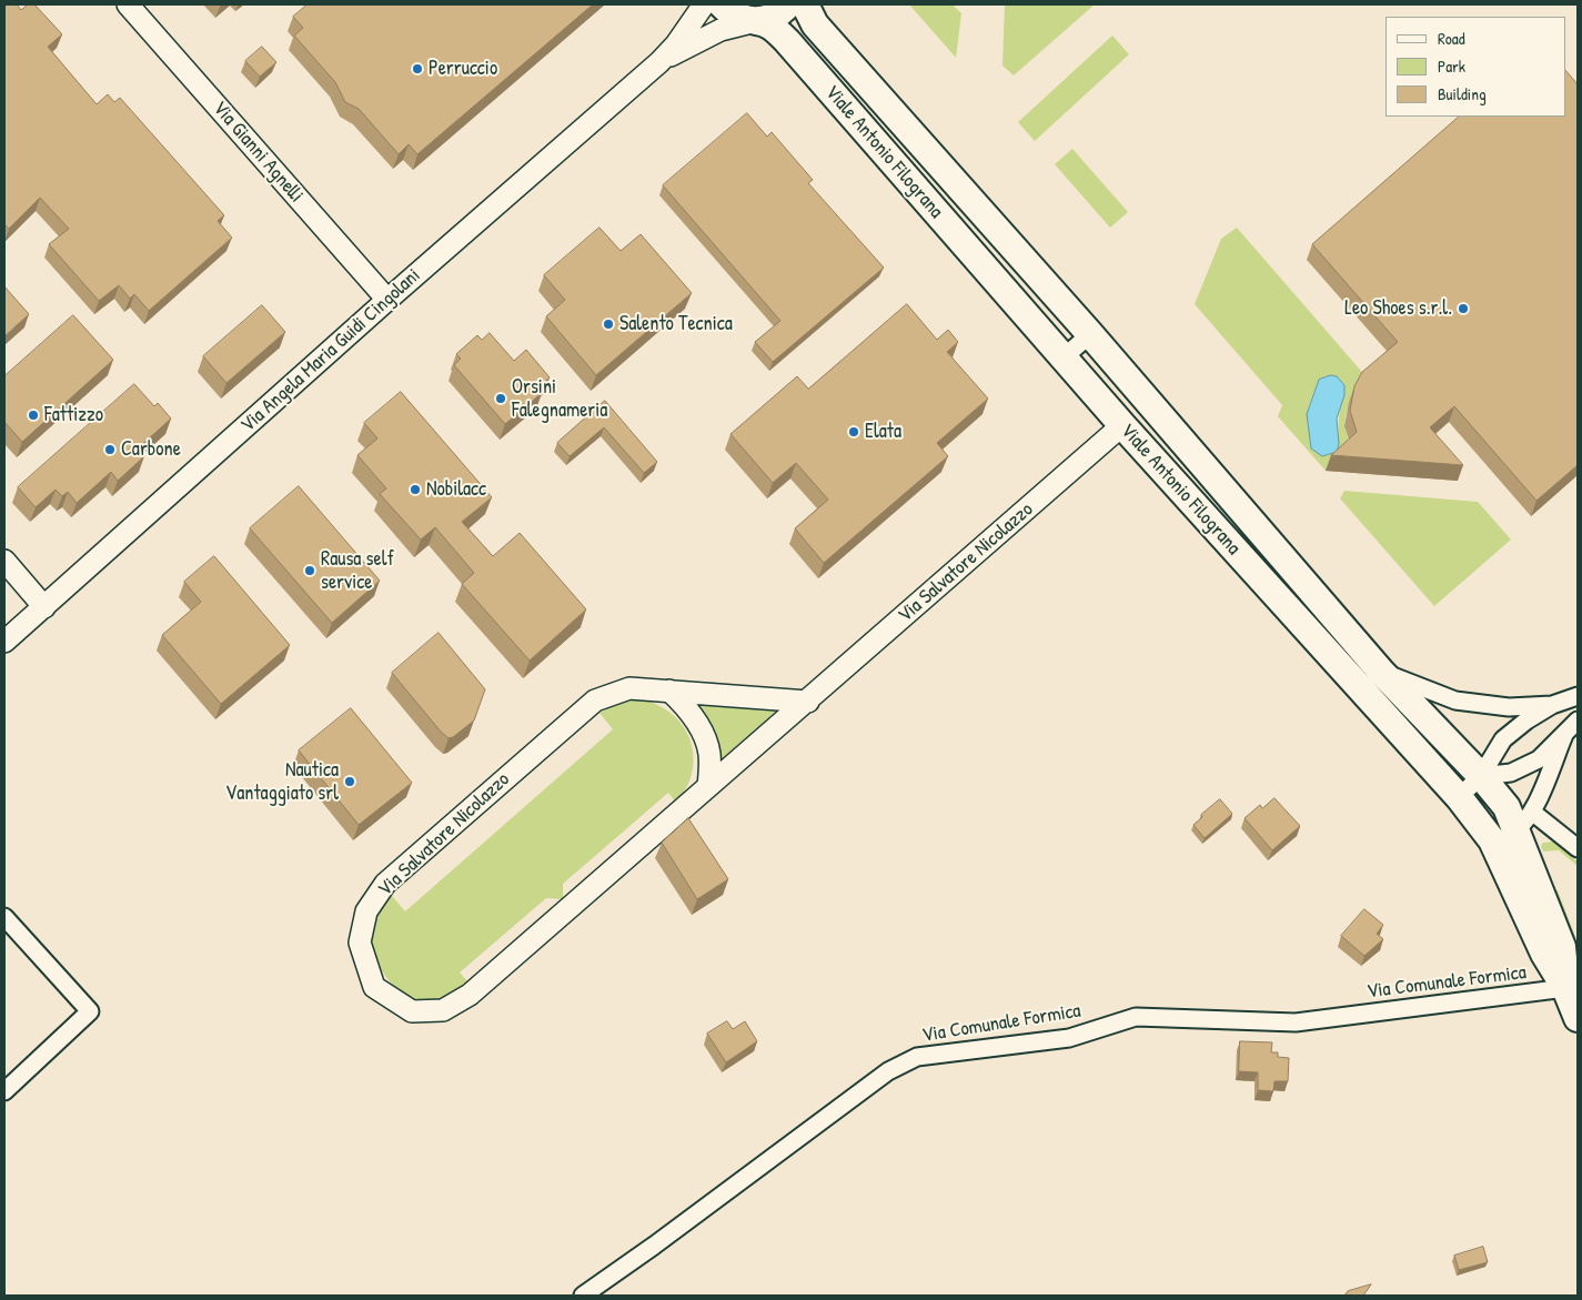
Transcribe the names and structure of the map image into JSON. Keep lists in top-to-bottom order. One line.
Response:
{"streets":{"main road":["Viale Antonio Filograna"],"street":["Via Gianni Agnelli","Via Angela Maria Guidi Cingolani","Via Salvatore Nicolazzo","Via Comunale Formica"]},"crossings":[["Via Gianni Agnelli","Via Angela Maria Guidi Cingolani"],["Viale Antonio Filograna","Via Salvatore Nicolazzo"],["Viale Antonio Filograna","Via Comunale Formica"]],"places":["Perruccio","Leo Shoes s.r.l.","Salento Tecnica","Orsini Falegnameria","Fattizzo","Elata","Carbone","Nobilacc","Rausa self service","Nautica Vantaggiato srl"],"legend":["Road","Park","Building"]}
